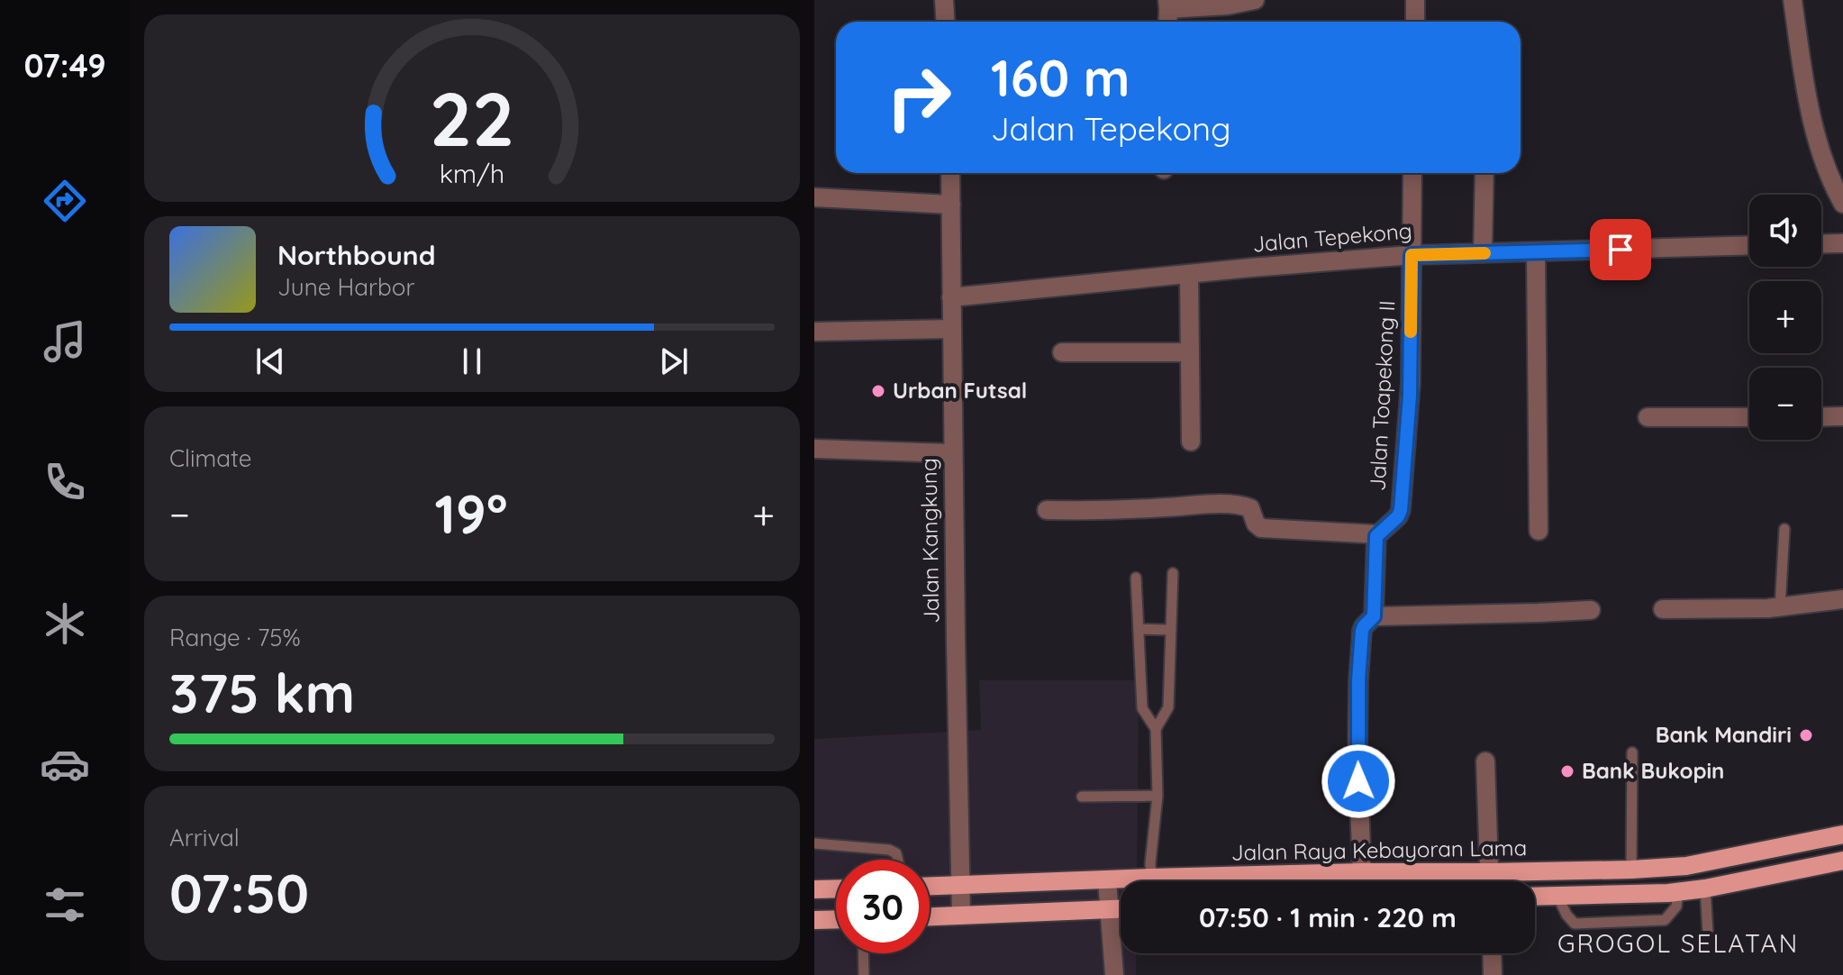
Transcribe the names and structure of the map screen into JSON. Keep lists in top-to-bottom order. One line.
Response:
{"streets":{"main road":["Jalan Raya Kebayoran Lama"],"street":["Jalan Tepekong","Jalan Toapekong II","Jalan Kangkung"]},"crossings":[["Jalan Tepekong","Jalan Toapekong II"],["Jalan Tepekong","Jalan Kangkung"],["Jalan Kangkung","Jalan Raya Kebayoran Lama"]],"districts":["GROGOL SELATAN"],"places":["Urban Futsal","Bank Mandiri","Bank Bukopin"],"page":{"tabs":"07:49","turn":["160 m","Jalan Tepekong"],"map_buttons":["+","−"],"song":["Northbound","June Harbor"],"tile":["Climate",["Range · 75%","375 km"],["Arrival","07:50"]],"heat":["−","19°","+"],"limit":"30","trip":"07:50 · 1 min · 220 m","gauge":["22","km/h"]}}
